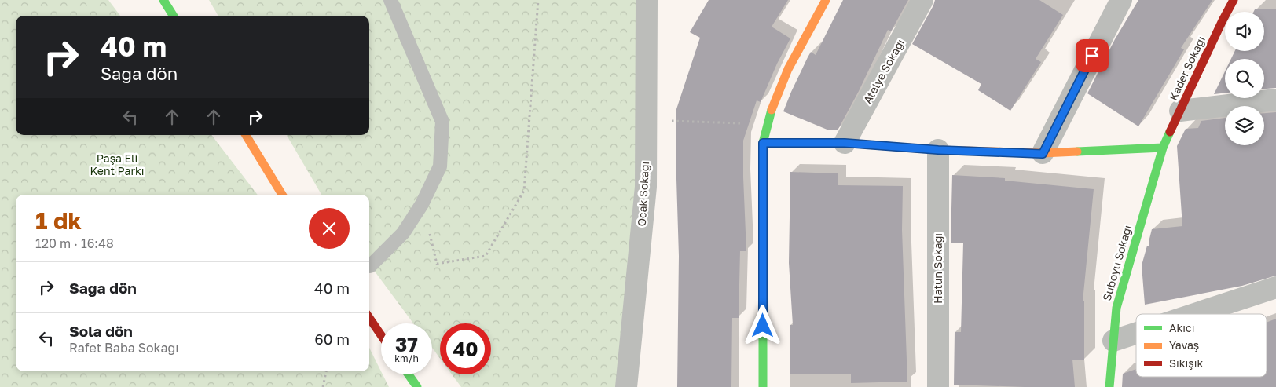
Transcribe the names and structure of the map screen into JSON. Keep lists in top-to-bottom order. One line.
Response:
{"streets":{"street":["Kader Sokağı","Atelye Sokağı","Ocak Sokağı","Suboyu Sokağı","Hatun Sokağı"]},"crossings":[["Kader Sokağı","Suboyu Sokağı"]],"parks":["Paşa Eli Kent Parkı"],"legend":["Akıcı","Yavaş","Sıkışık"],"page":{"turn":["40 m","Sağa dön"],"heading":["1 dk","120 m · 16:48"],"list":[{"name":"Sağa dön","value":"40 m"},{"name":"Sola dön","note":"Rafet Baba Sokağı","value":"60 m"}],"speed":"37 km/h","limit":"40"}}
